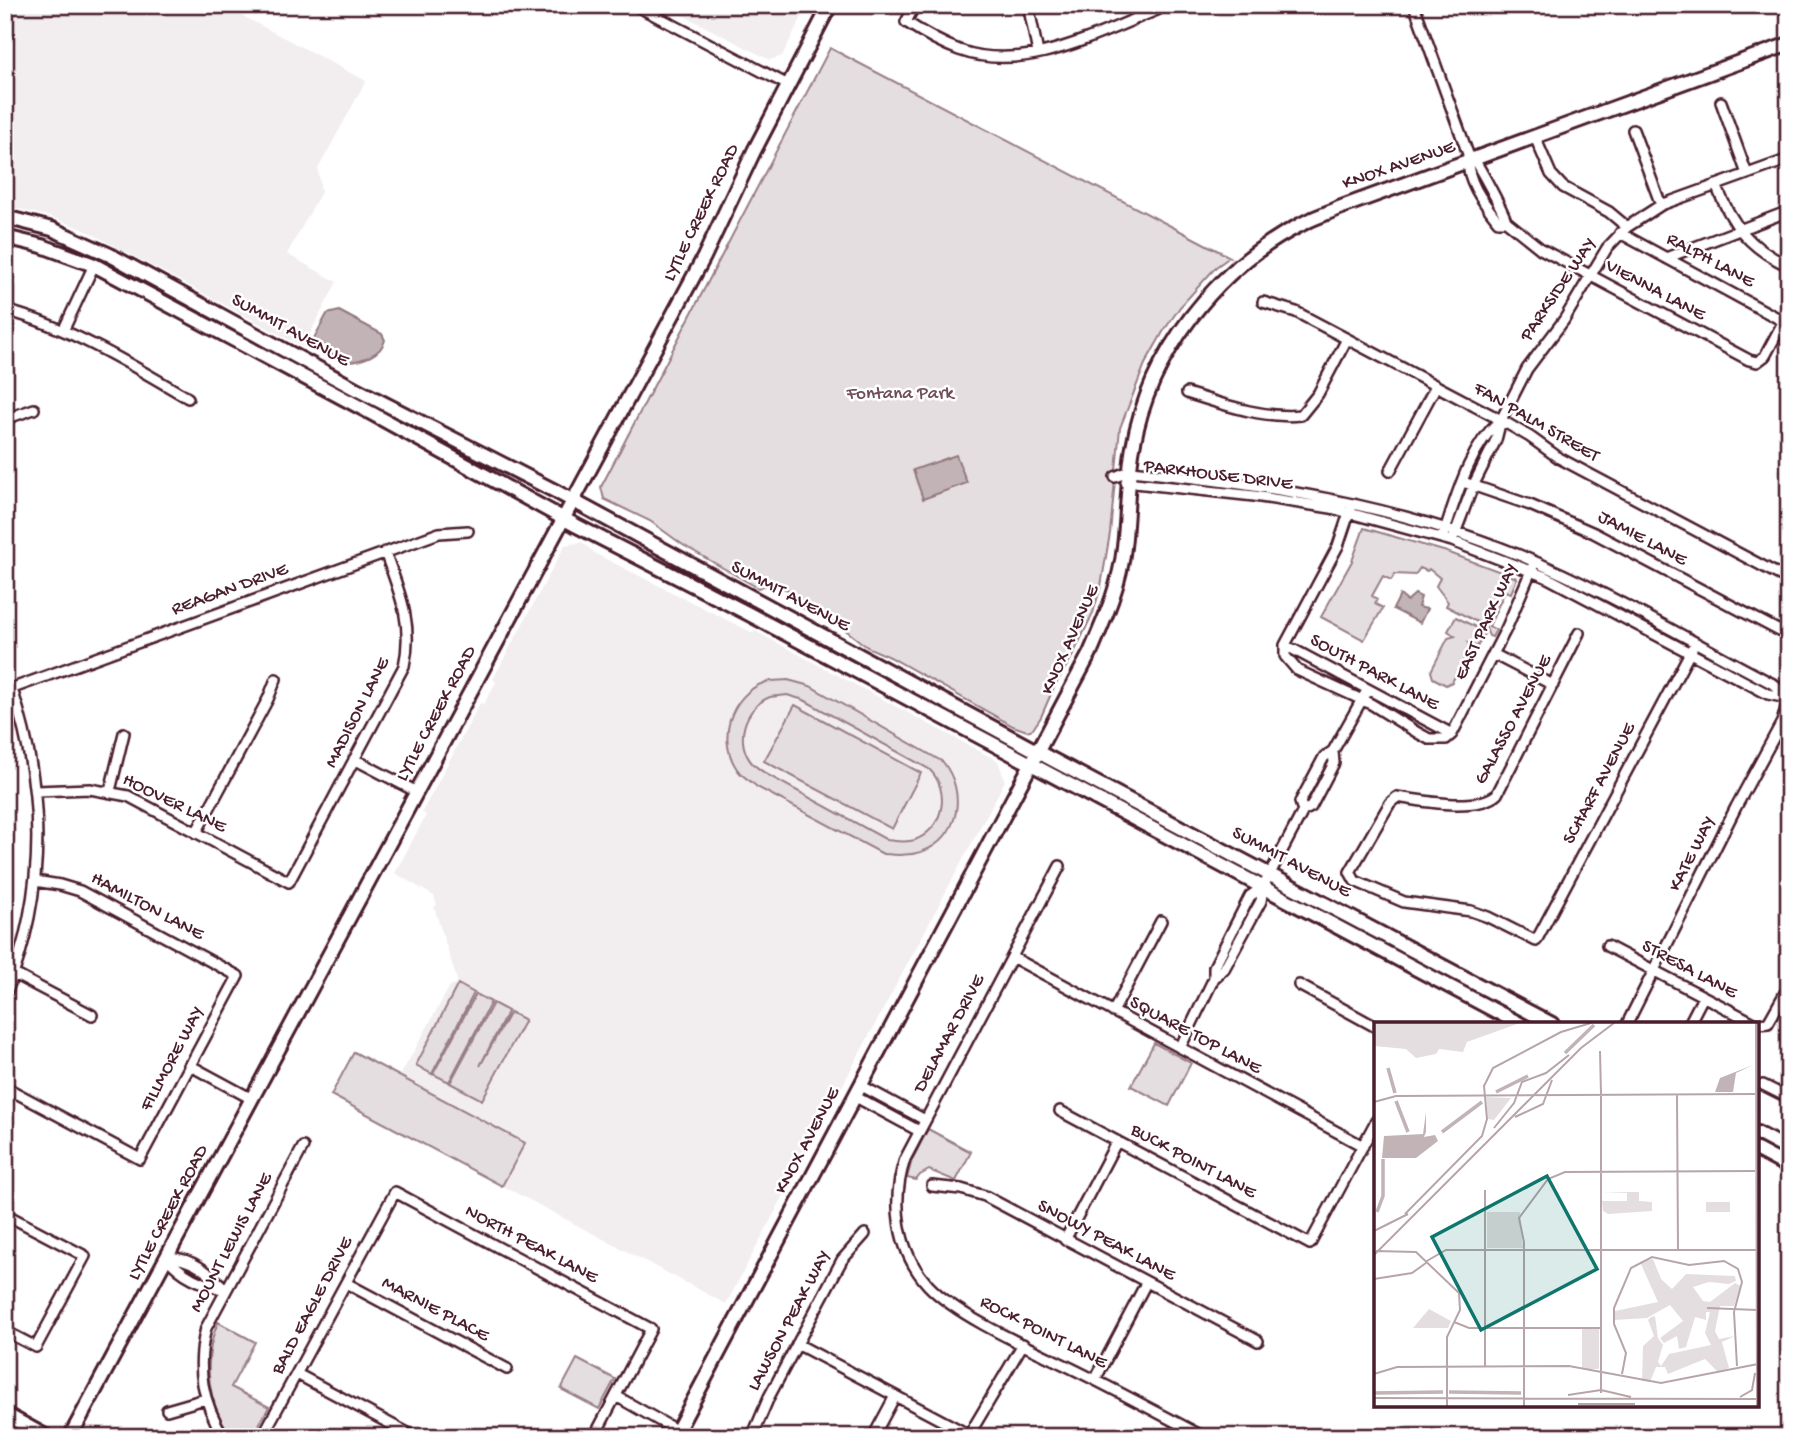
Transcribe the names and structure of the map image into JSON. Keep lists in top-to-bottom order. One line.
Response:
{"streets":{"street":["KNOX AVENUE","LYTLE CREEK ROAD","RALPH LANE","PARKSIDE WAY","VIENNA LANE","SUMMIT AVENUE","FAN PALM STREET","PARKHOUSE DRIVE","JAMIE LANE","REAGAN DRIVE","EAST PARK WAY","SOUTH PARK LANE","MADISON LANE","GALASSO AVENUE","SCHARF AVENUE","HOOVER LANE","KATE WAY","HAMILTON LANE","STRESA LANE","DELAMAR DRIVE","SQUARE TOP LANE","FILLMORE WAY","BUCK POINT LANE","SNOWY PEAK LANE","MOUNT LEWIS LANE","NORTH PEAK LANE","BALD EAGLE DRIVE","MARNIE PLACE","LAWSON PEAK WAY","ROCK POINT LANE"]},"crossings":[["KNOX AVENUE","RALPH LANE"],["KNOX AVENUE","VIENNA LANE"],["KNOX AVENUE","SUMMIT AVENUE"],["KNOX AVENUE","PARKHOUSE DRIVE"],["LYTLE CREEK ROAD","SUMMIT AVENUE"],["RALPH LANE","PARKSIDE WAY"],["RALPH LANE","VIENNA LANE"],["PARKSIDE WAY","VIENNA LANE"],["PARKSIDE WAY","FAN PALM STREET"],["PARKSIDE WAY","PARKHOUSE DRIVE"],["PARKSIDE WAY","JAMIE LANE"],["PARKHOUSE DRIVE","EAST PARK WAY"],["PARKHOUSE DRIVE","SCHARF AVENUE"],["REAGAN DRIVE","MADISON LANE"],["EAST PARK WAY","SOUTH PARK LANE"],["MADISON LANE","HOOVER LANE"],["GALASSO AVENUE","SCHARF AVENUE"],["KATE WAY","STRESA LANE"],["HAMILTON LANE","FILLMORE WAY"],["DELAMAR DRIVE","SQUARE TOP LANE"],["DELAMAR DRIVE","ROCK POINT LANE"],["SQUARE TOP LANE","BUCK POINT LANE"],["NORTH PEAK LANE","BALD EAGLE DRIVE"],["BALD EAGLE DRIVE","MARNIE PLACE"]],"parks":["Fontana Park"]}
